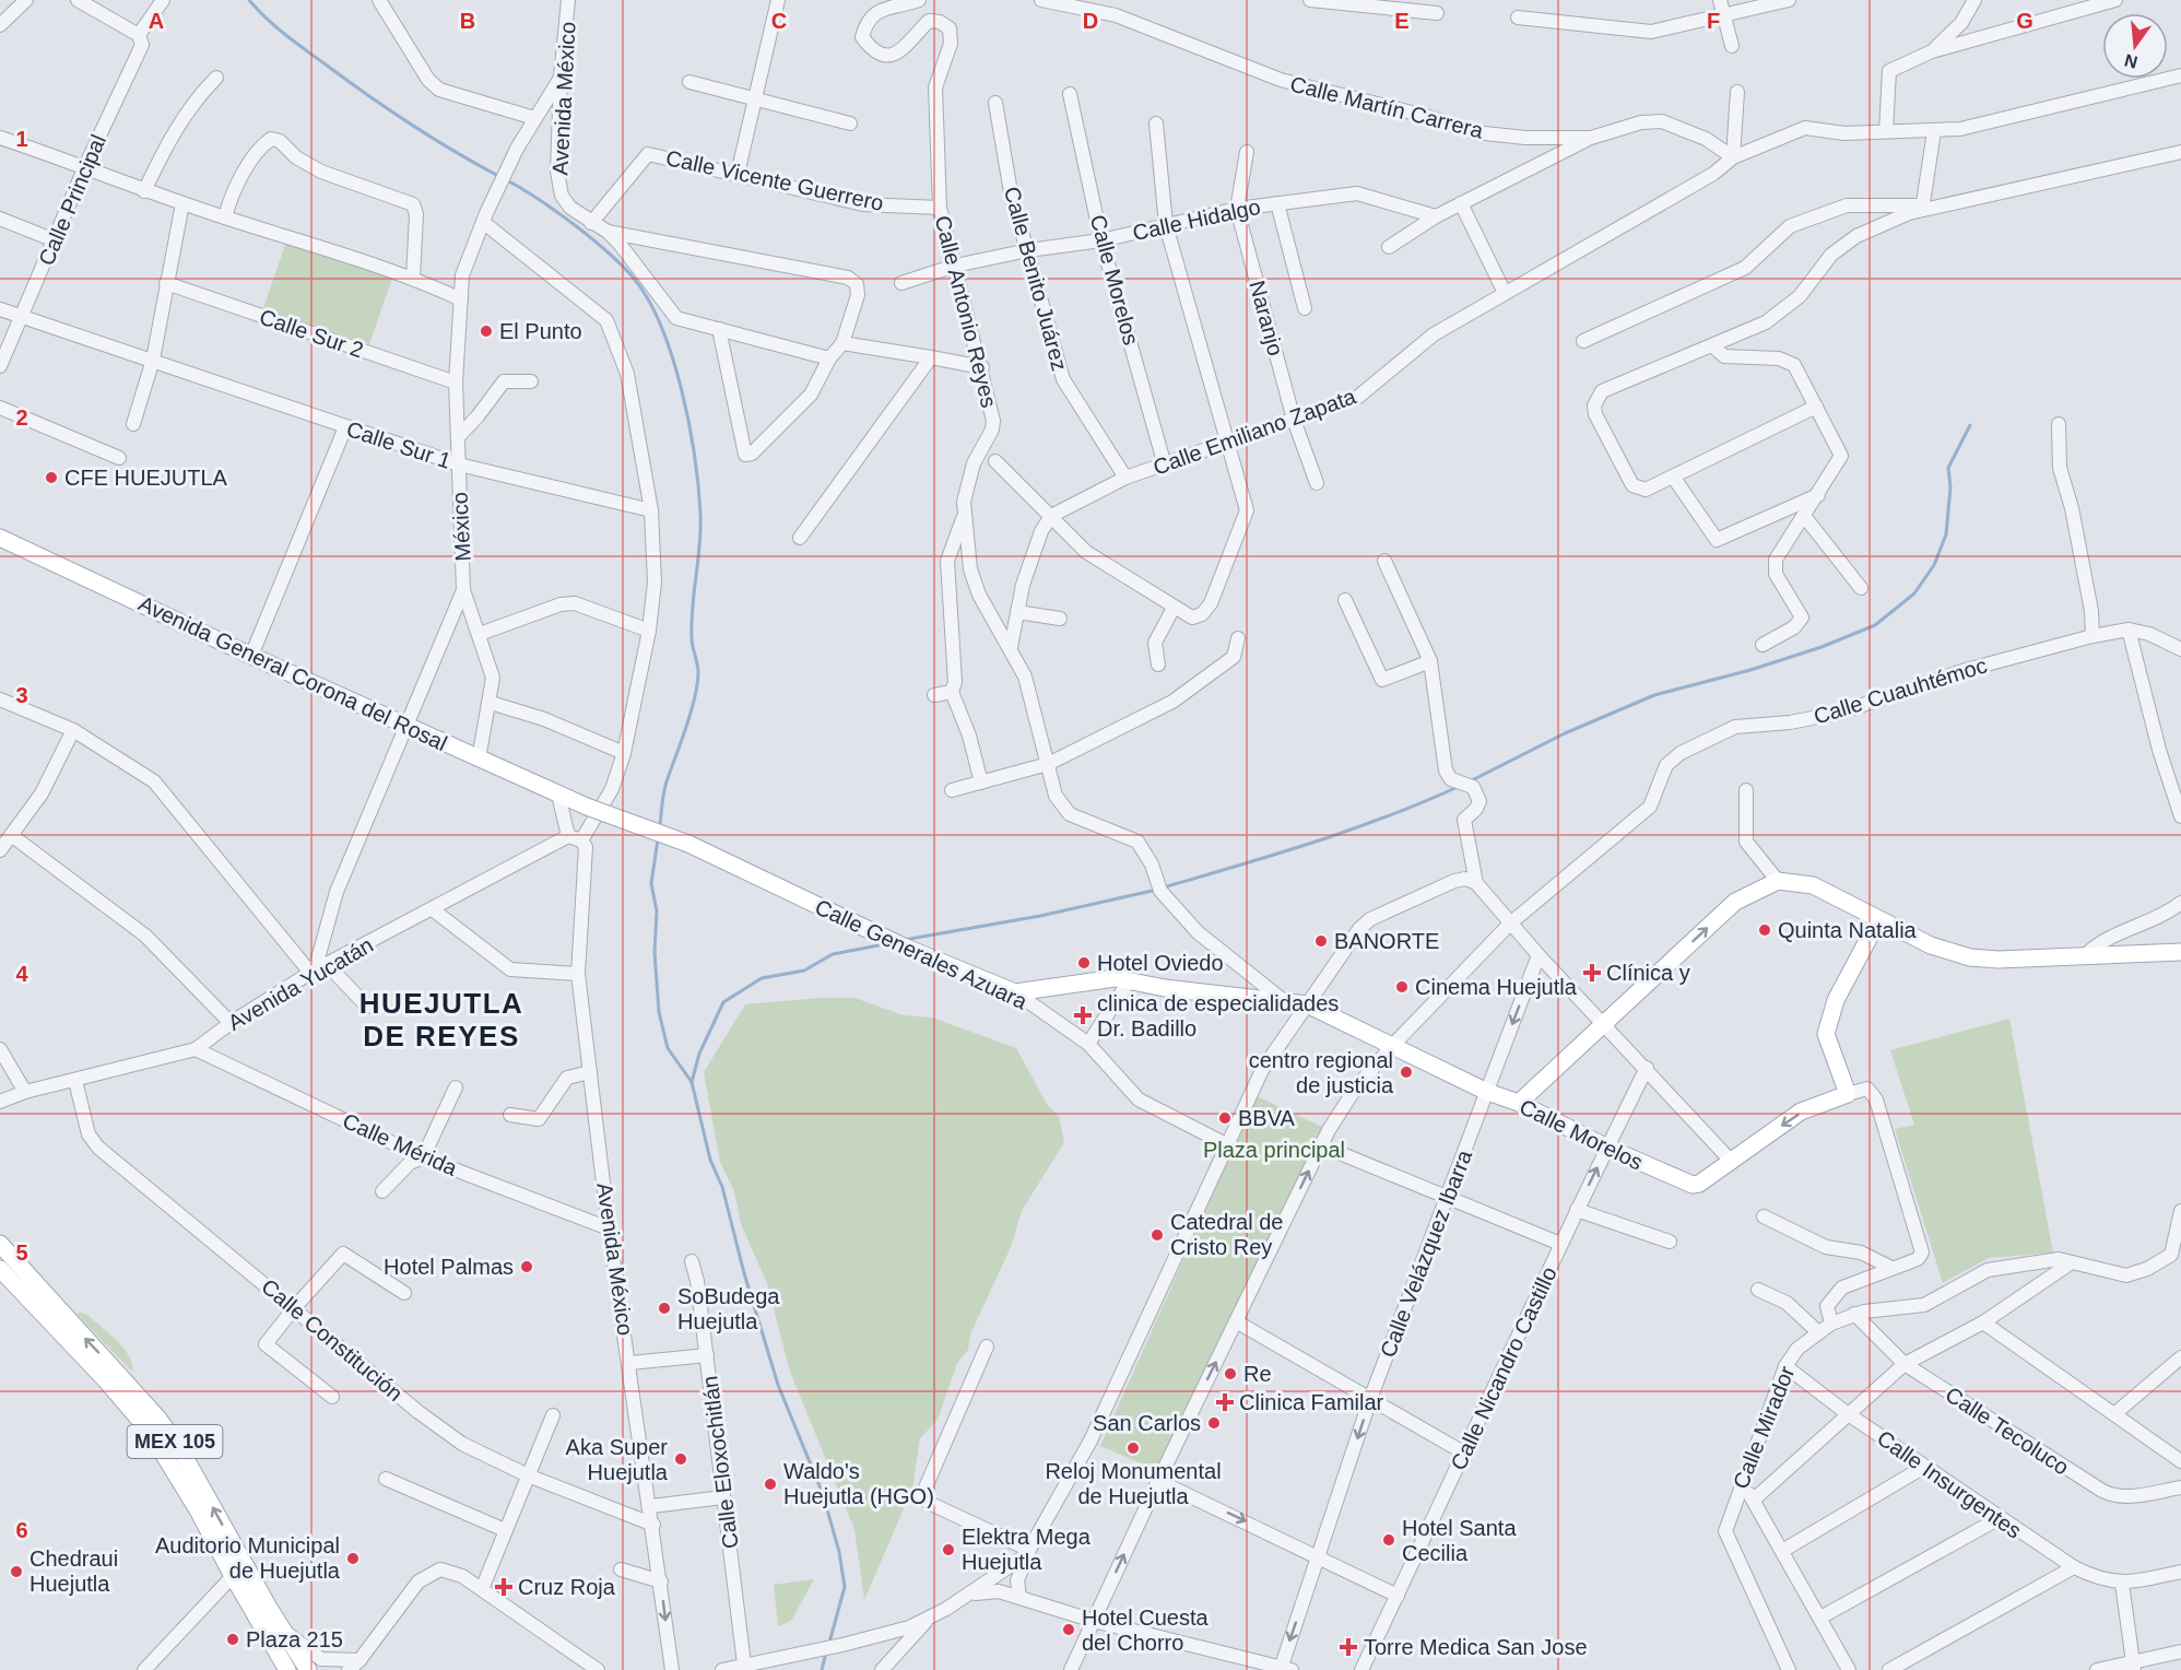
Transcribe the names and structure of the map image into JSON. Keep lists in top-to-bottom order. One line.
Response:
{"streets":{"main road":["Calle Morelos","Avenida General Corona del Rosal","Calle Generales Azuara","MEX 105"],"street":["Avenida México","Calle Martín Carrera","Calle Vicente Guerrero","Calle Principal","Calle Hidalgo","Calle Benito Juárez","Calle Antonio Reyes","Naranjo","Calle Sur 2","Calle Emiliano Zapata","Calle Sur 1","México","Calle Cuauhtémoc","Avenida Yucatán","Calle Mérida","Calle Velázquez Ibarra","Calle Constitución","Calle Nicandro Castillo","Calle Mirador","Calle Tecoluco","Calle Eloxochitlán","Calle Insurgentes"]},"crossings":[["Avenida México","Calle Vicente Guerrero"],["Avenida México","México"],["Avenida México","Avenida Yucatán"],["Avenida México","Calle Mérida"],["Avenida México","Calle Constitución"],["Calle Martín Carrera","Calle Emiliano Zapata"],["Calle Vicente Guerrero","Calle Antonio Reyes"],["Calle Hidalgo","Calle Benito Juárez"],["Calle Hidalgo","Calle Morelos"],["Calle Hidalgo","Calle Antonio Reyes"],["Calle Hidalgo","Naranjo"],["Calle Benito Juárez","Calle Emiliano Zapata"],["Calle Morelos","Calle Antonio Reyes"],["Calle Morelos","Calle Emiliano Zapata"],["Calle Morelos","Calle Cuauhtémoc"],["Calle Morelos","Calle Generales Azuara"],["Calle Morelos","Calle Velázquez Ibarra"],["Calle Morelos","Calle Nicandro Castillo"],["Naranjo","Calle Emiliano Zapata"],["Calle Sur 2","México"],["Calle Sur 1","México"],["México","Avenida General Corona del Rosal"],["México","Avenida Yucatán"],["Avenida General Corona del Rosal","Calle Generales Azuara"],["Avenida Yucatán","Calle Mérida"],["Avenida Yucatán","Calle Constitución"],["Calle Mirador","Calle Tecoluco"],["Calle Mirador","Calle Insurgentes"]],"one_way":["Calle Velázquez Ibarra"],"districts":["HUEJUTLA DE REYES"],"parks":["Plaza principal"],"places":{"other":["El Punto","CFE HUEJUTLA","Quinta Natalia","BANORTE","Hotel Oviedo","Cinema Huejutla","centro regional de justicia","BBVA","Catedral de Cristo Rey","Hotel Palmas","SoBudega Huejutla","Re","San Carlos","Reloj Monumental de Huejutla","Aka Super Huejutla","Waldo's Huejutla (HGO)","Hotel Santa Cecilia","Elektra Mega Huejutla","Auditorio Municipal de Huejutla","Chedraui Huejutla","Hotel Cuesta del Chorro","Plaza 215"],"health":["Clínica y","clinica de especialidades Dr. Badillo","Clinica Familar","Cruz Roja","Torre Medica San Jose"]},"north":"bottom","grid":{"columns":["A","B","C","D","E","F","G"],"rows":["1","2","3","4","5","6"]}}
